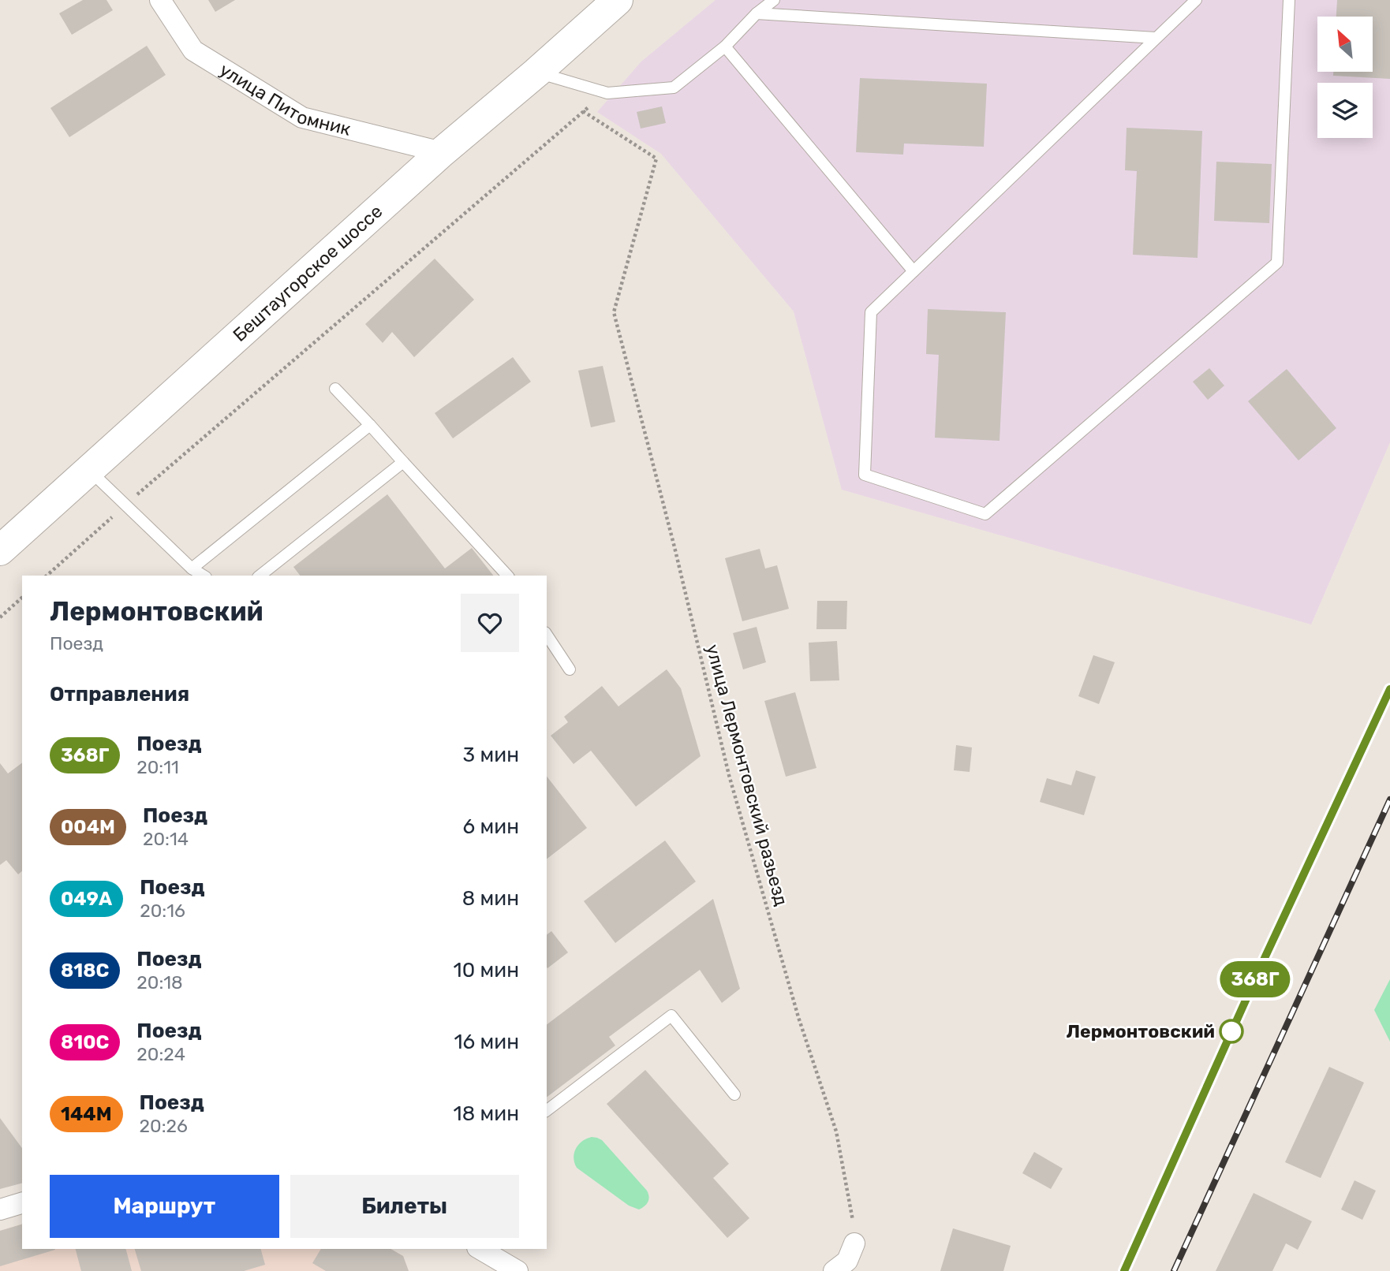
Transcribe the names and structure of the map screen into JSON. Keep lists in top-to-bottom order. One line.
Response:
{"streets":{"main road":["Бештаугорское шоссе"],"street":["улица Питомник"],"path":["улица Лермонтовский разьезд"]},"crossings":[["улица Питомник","Бештаугорское шоссе"]],"places":["Лермонтовский"],"north":"top left","page":{"on_map":"368Г","heading":[["Лермонтовский","Поезд"],"Отправления"],"list":[{"mark":"368Г","name":"Поезд","note":"20:11","value":"3 мин"},{"mark":"004М","name":"Поезд","note":"20:14","value":"6 мин"},{"mark":"049А","name":"Поезд","note":"20:16","value":"8 мин"},{"mark":"818С","name":"Поезд","note":"20:18","value":"10 мин"},{"mark":"810С","name":"Поезд","note":"20:24","value":"16 мин"},{"mark":"144М","name":"Поезд","note":"20:26","value":"18 мин"}],"buttons":["Маршрут","Билеты"]}}
